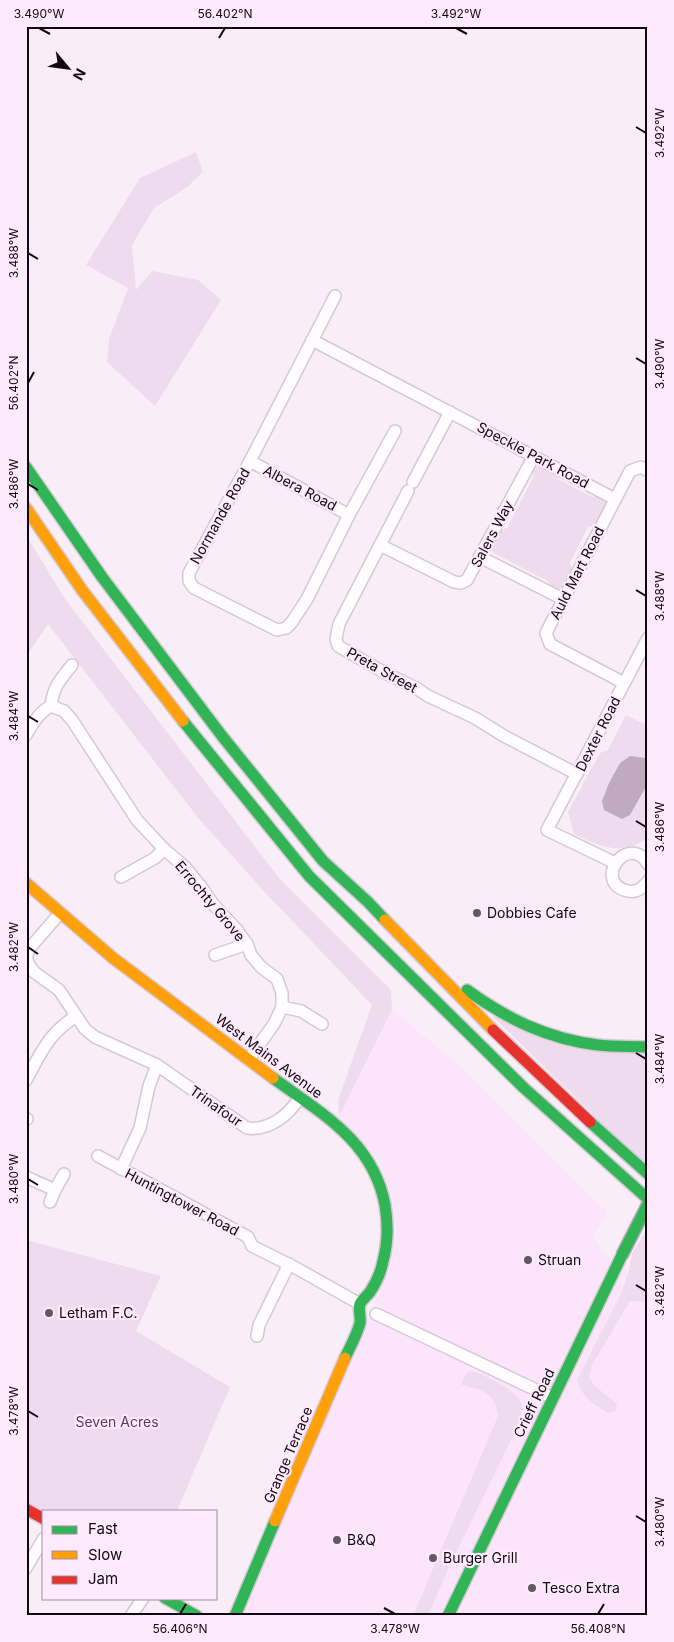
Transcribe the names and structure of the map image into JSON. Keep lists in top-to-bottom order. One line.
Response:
{"streets":{"main road":["West Mains Avenue","Crieff Road","Grange Terrace"],"street":["Speckle Park Road","Albera Road","Normande Road","Salers Way","Auld Mart Road","Preta Street","Dexter Road","Errochty Grove","Trinafour","Huntingtower Road"]},"crossings":[["Speckle Park Road","Normande Road"],["Speckle Park Road","Salers Way"],["Speckle Park Road","Auld Mart Road"],["Speckle Park Road","Preta Street"],["Albera Road","Normande Road"],["Salers Way","Preta Street"],["Auld Mart Road","Dexter Road"],["Preta Street","Dexter Road"],["West Mains Avenue","Trinafour"],["West Mains Avenue","Huntingtower Road"],["West Mains Avenue","Grange Terrace"],["Huntingtower Road","Grange Terrace"]],"parks":["Seven Acres"],"places":["Dobbies Cafe","Struan","Letham F.C.","B&Q","Burger Grill","Tesco Extra"],"legend":["Fast","Slow","Jam"],"north":"bottom right","coordinates":["3.490°W","56.402°N","3.492°W","3.488°W","3.486°W","3.484°W","3.482°W","3.480°W","3.478°W","56.406°N","56.408°N"]}
